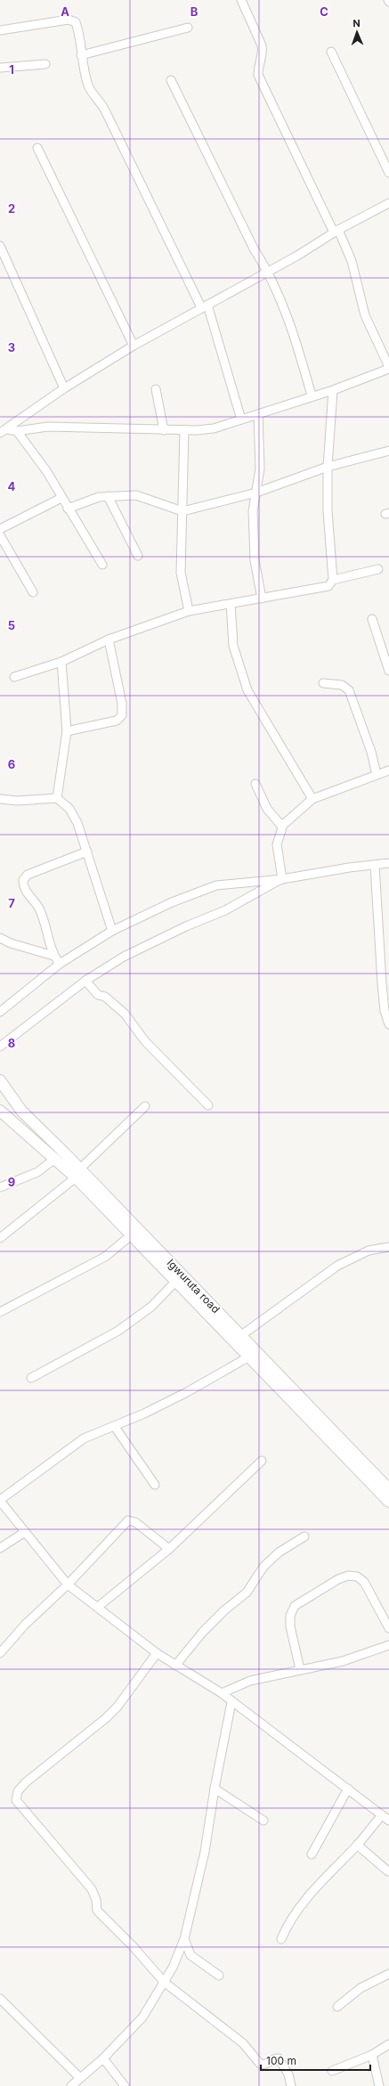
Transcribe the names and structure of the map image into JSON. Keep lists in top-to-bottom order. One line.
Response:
{"streets":{"main road":["Igwuruta road"]},"scale_bar":"100 m","north":"top","grid":{"columns":["A","B","C"],"rows":["1","2","3","4","5","6","7","8","9"]}}
